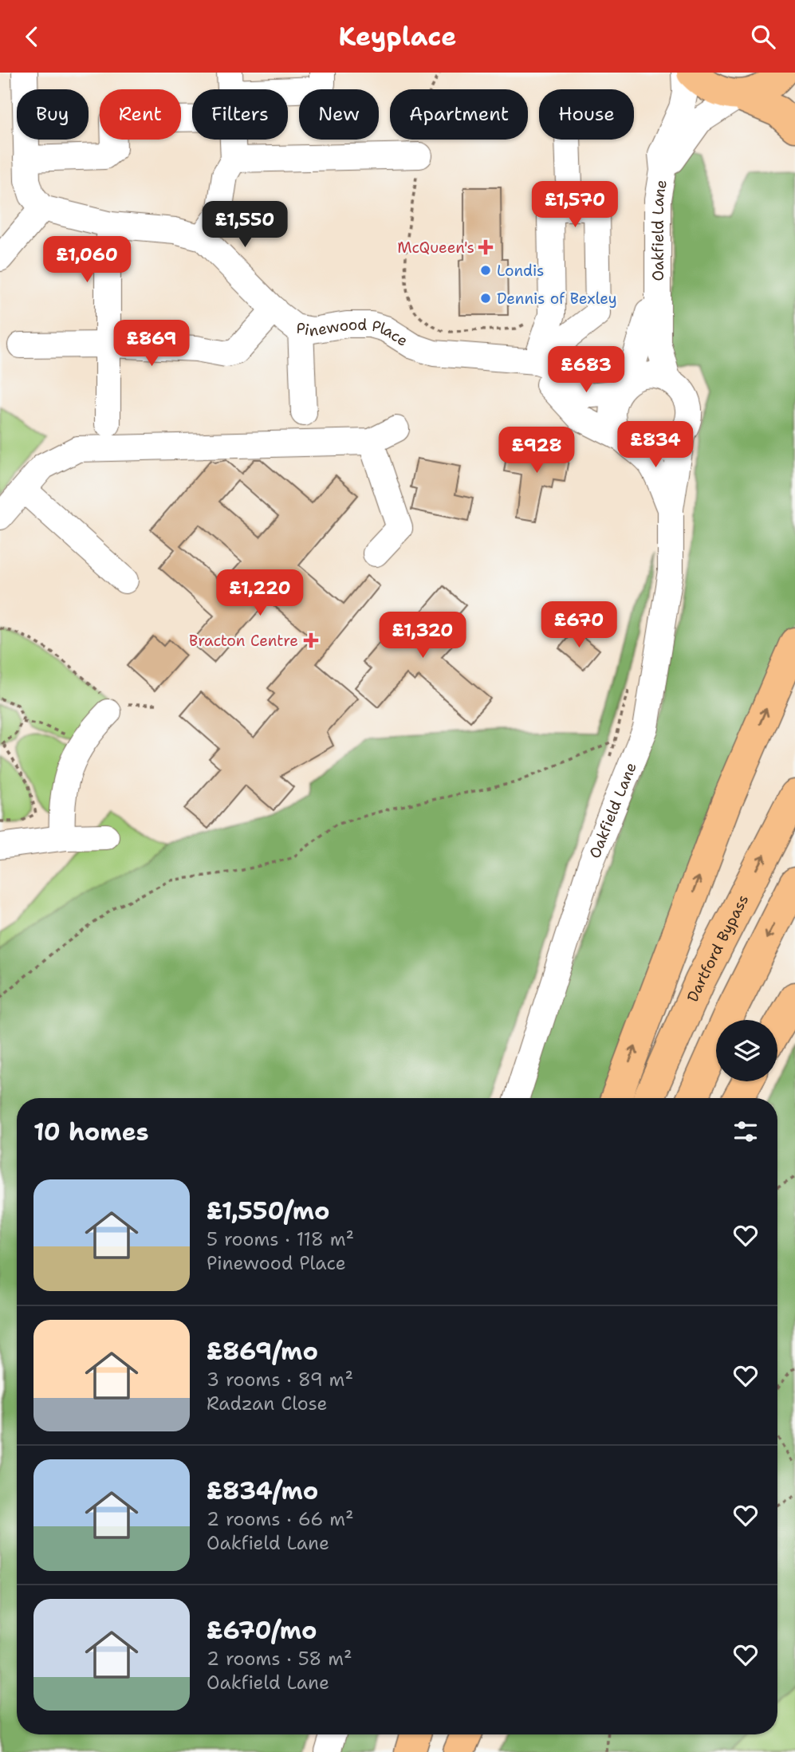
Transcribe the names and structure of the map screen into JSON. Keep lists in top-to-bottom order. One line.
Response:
{"streets":{"main road":["Dartford Bypass"],"street":["Oakfield Lane","Pinewood Place"]},"crossings":[["Oakfield Lane","Pinewood Place"]],"places":{"health":["McQueen's","Bracton Centre"],"other":["Londis","Dennis of Bexley"]},"page":{"header":"Keyplace","chip":["Buy","Rent","Filters","New","Apartment","House"],"price":["£1,570","£1,550","£1,060","£869","£683","£834","£928","£1,220","£670","£1,320"],"heading":"10 homes","list":[{"name":"£1,550/mo","note":"5 rooms · 118 m² · Pinewood Place"},{"name":"£869/mo","note":"3 rooms · 89 m² · Radzan Close"},{"name":"£834/mo","note":"2 rooms · 66 m² · Oakfield Lane"},{"name":"£670/mo","note":"2 rooms · 58 m² · Oakfield Lane"}]}}
